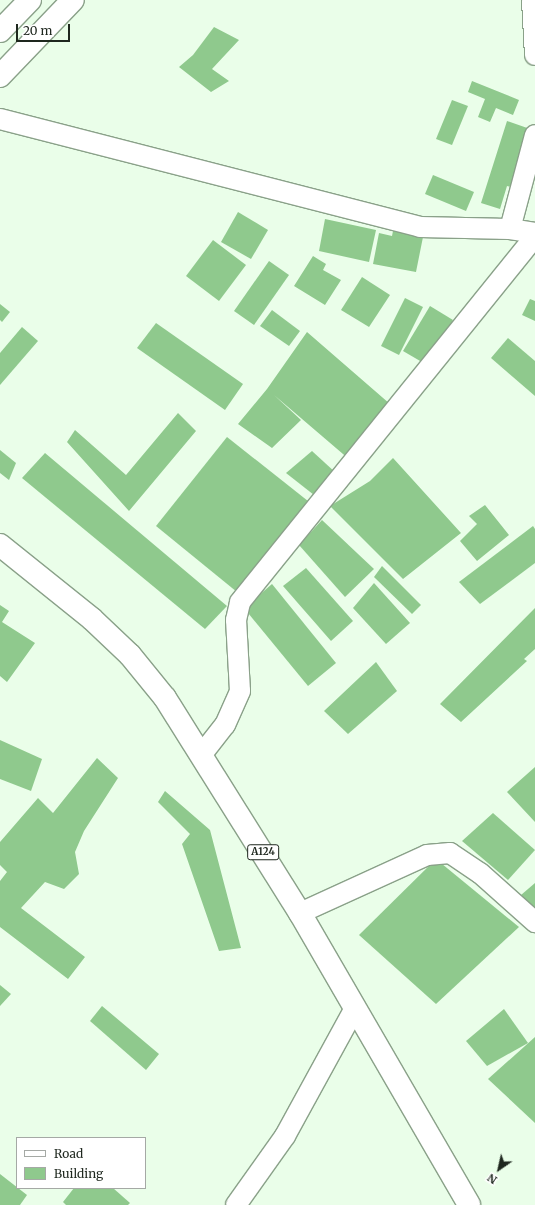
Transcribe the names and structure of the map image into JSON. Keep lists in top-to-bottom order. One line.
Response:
{"streets":{"main road":["A124"]},"legend":["Road","Building"],"scale_bar":"20 m","north":"bottom left"}
